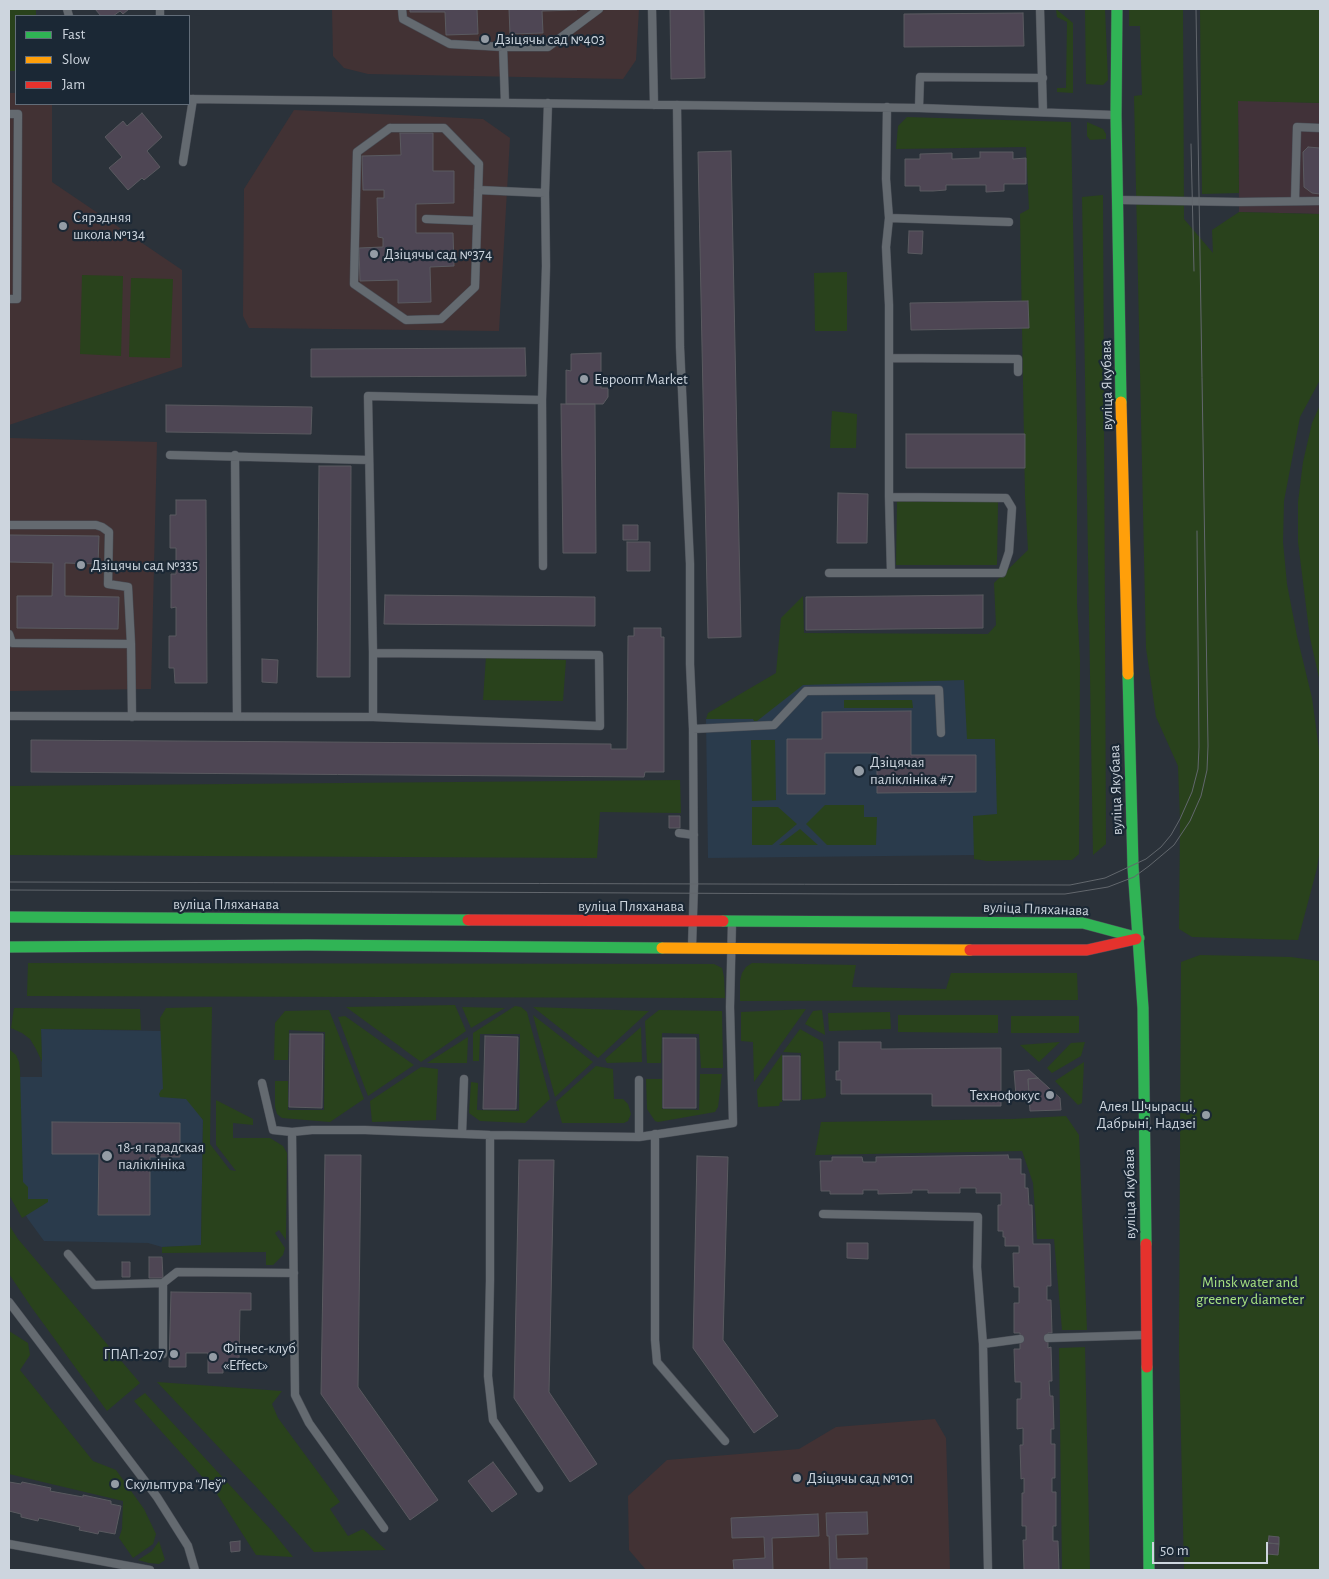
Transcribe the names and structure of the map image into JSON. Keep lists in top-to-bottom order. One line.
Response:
{"streets":{"main road":["вуліца Якубава","вуліца Пляханава"]},"crossings":[["вуліца Якубава","вуліца Пляханава"]],"parks":["Minsk water and greenery diameter"],"places":["Дзіцячы сад №403","Сярэдняя школа №134","Дзіцячы сад №374","Евроопт Market","Дзіцячы сад №335","Дзіцячая паліклініка #7","Технофокус","Алея Шчырасці, Дабрыні, Надзеі","18-я гарадская паліклініка","ГПАП-207","Фітнес-клуб «Effect»","Дзіцячы сад №101","Скульптура “Леў”"],"legend":["Fast","Slow","Jam"],"scale_bar":"50 m"}
